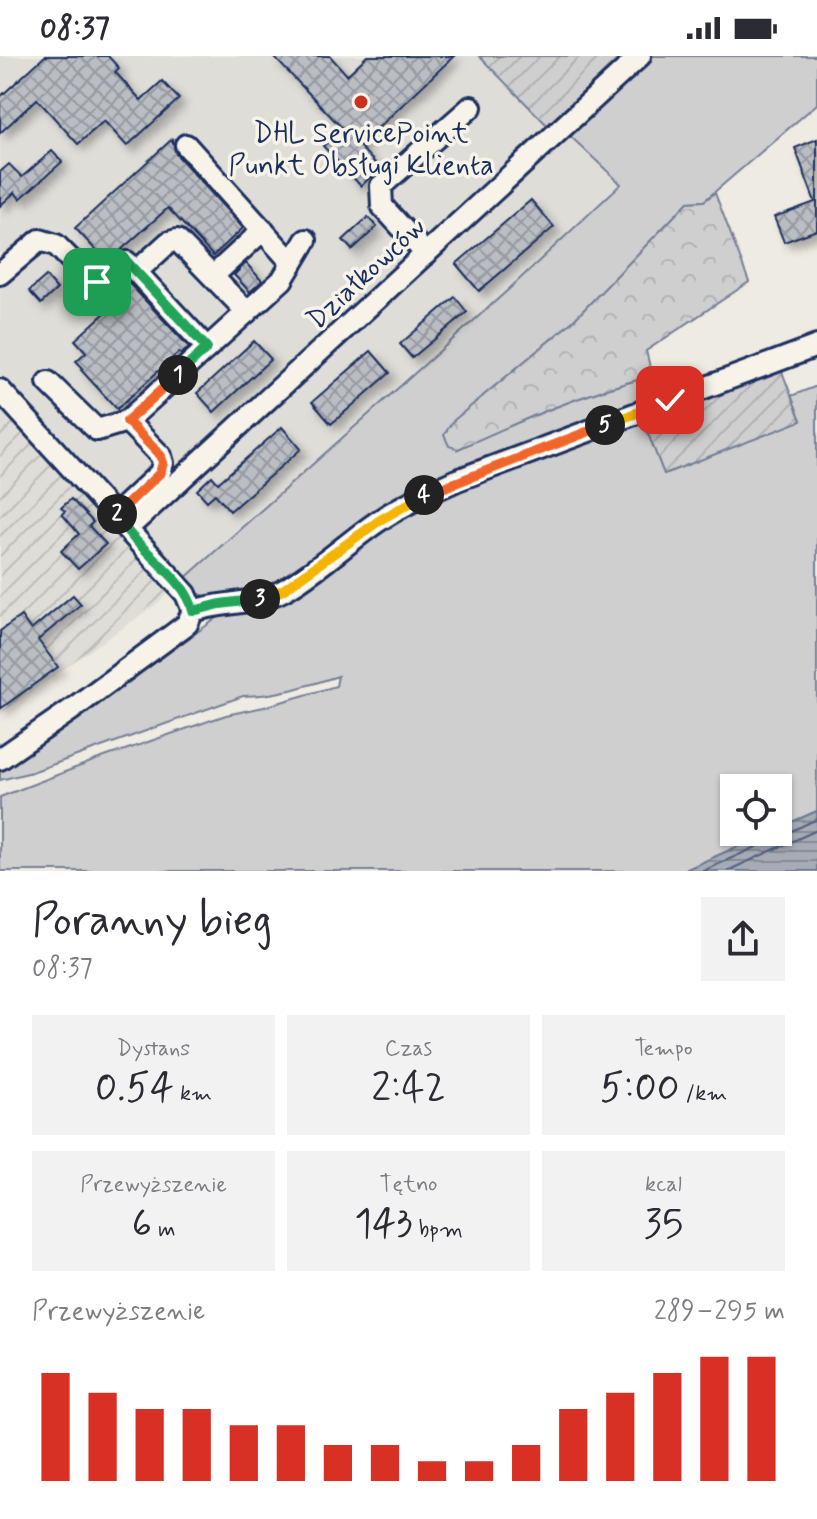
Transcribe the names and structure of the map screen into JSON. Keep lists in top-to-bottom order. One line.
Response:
{"streets":{"street":["Działkowców"]},"places":["DHL ServicePoint Punkt Obsługi Klienta"],"page":{"status":"08:37","pins":["1","5","4","2","3"],"heading":["Poranny bieg","08:37"],"stats":[["Dystans","0.54 km"],["Czas","2:42"],["Tempo","5:00 /km"],["Przewyższenie","6 m"],["Tętno","143 bpm"],["kcal","35"]],"chart":["Przewyższenie","289–295 m"]}}
